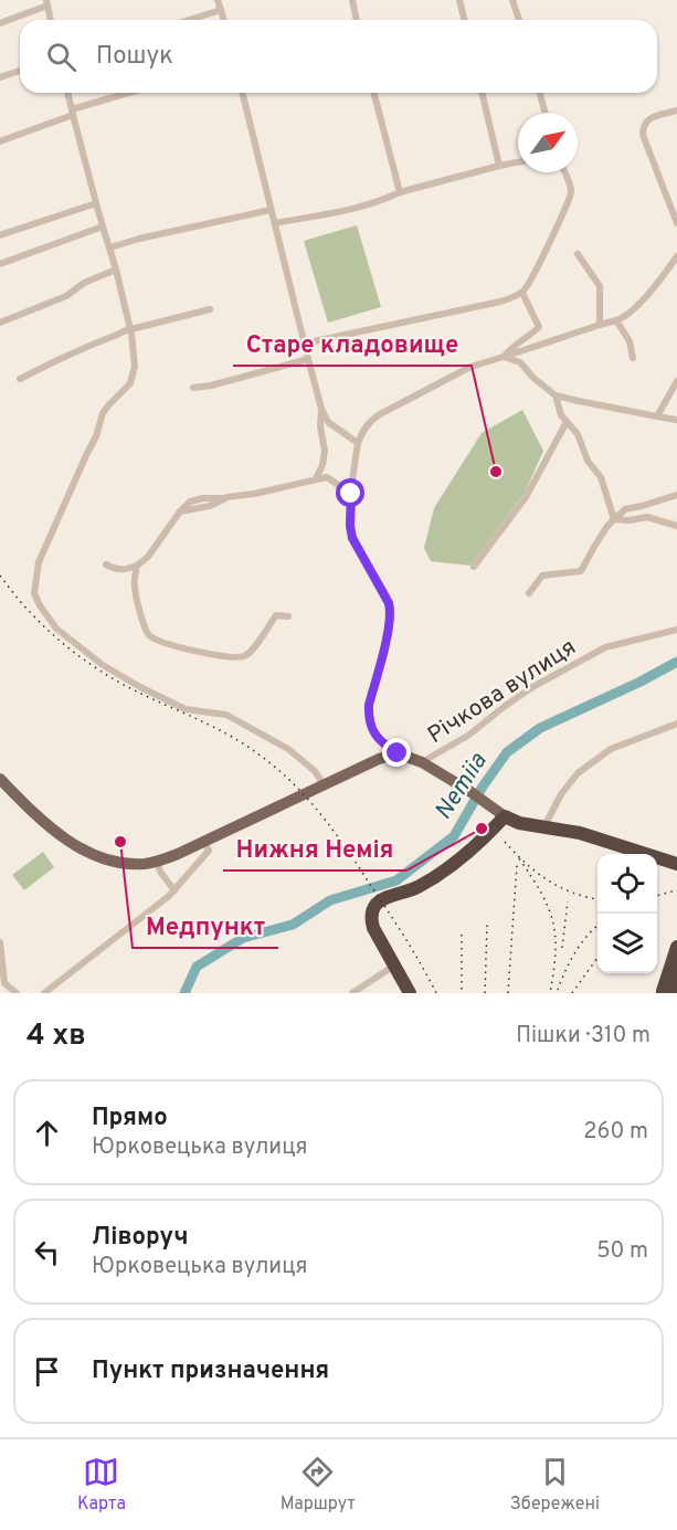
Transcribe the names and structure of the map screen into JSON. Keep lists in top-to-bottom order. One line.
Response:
{"streets":{"street":["Річкова вулиця"]},"water":["Nemiia"],"places":["Старе кладовище","Нижня Немія","Медпункт"],"north":"top right","page":{"search":"Пошук","heading":["4 хв","Пішки · 310 m"],"list":[["Прямо","Юрковецька вулиця","260 m"],["Ліворуч","Юрковецька вулиця","50 m"],"Пункт призначення"],"nav":["Карта","Маршрут","Збережені"]}}
